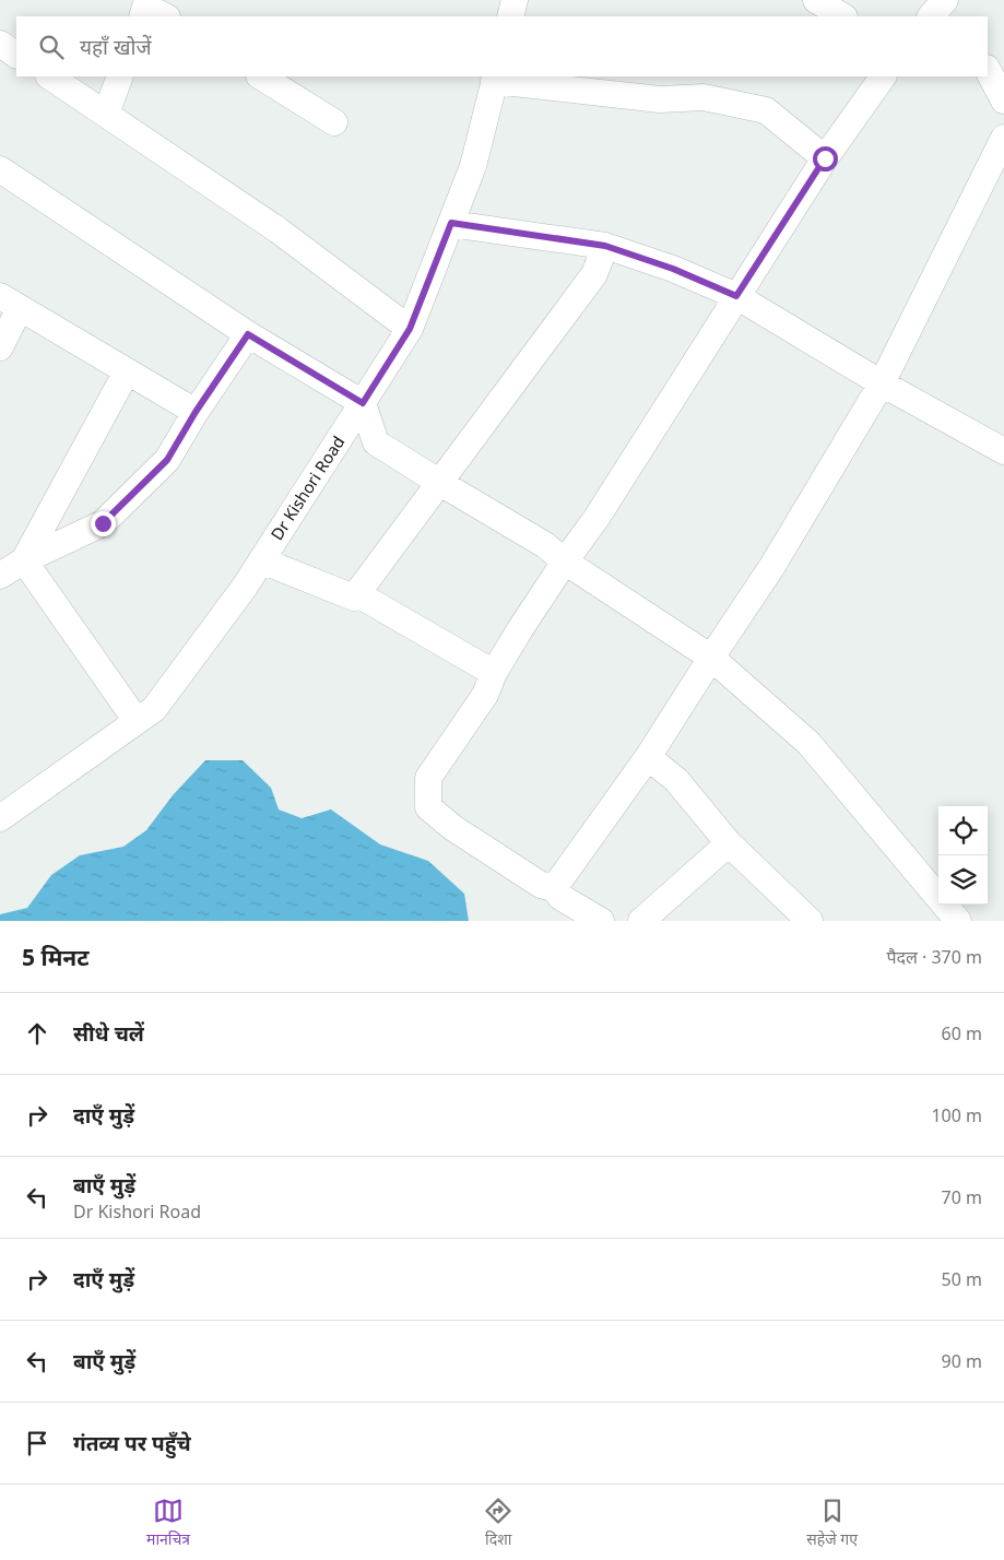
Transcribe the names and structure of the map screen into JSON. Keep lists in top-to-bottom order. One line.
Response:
{"streets":{"street":["Dr Kishori Road"]},"page":{"search":"यहाँ खोजें","heading":["5 मिनट","पैदल · 370 m"],"list":[["सीधे चलें","60 m"],["दाएँ मुड़ें","100 m"],["बाएँ मुड़ें","Dr Kishori Road","70 m"],["दाएँ मुड़ें","50 m"],["बाएँ मुड़ें","90 m"],"गंतव्य पर पहुँचे"],"nav":["मानचित्र","दिशा","सहेजे गए"]}}
